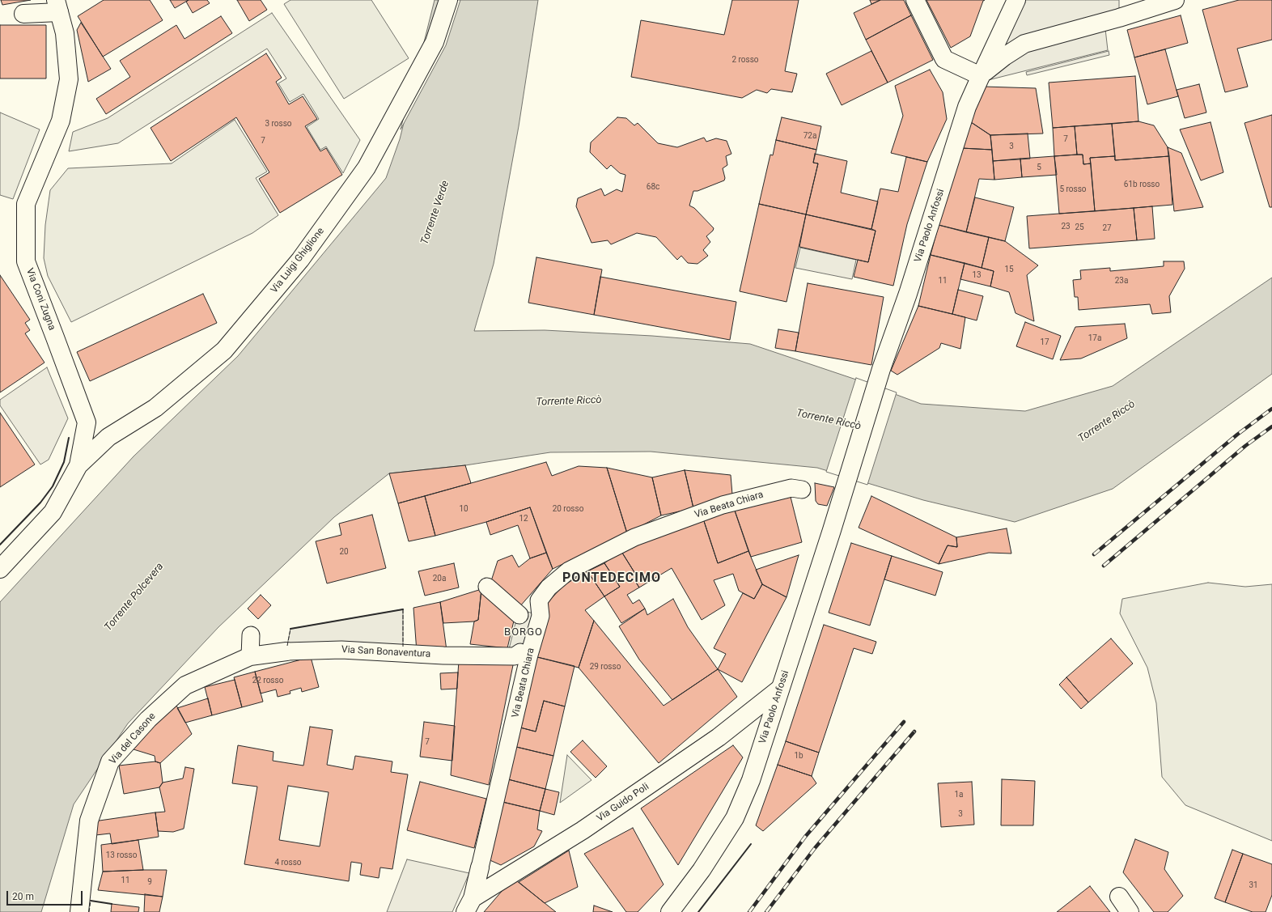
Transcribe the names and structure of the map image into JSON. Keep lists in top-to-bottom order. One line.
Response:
{"streets":{"street":["Via Paolo Anfossi","Via Luigi Ghiglione","Via Coni Zugna","Via Beata Chiara","Via San Bonaventura","Via del Casone","Via Guido Poli"]},"crossings":[["Via Paolo Anfossi","Via Guido Poli"],["Via Luigi Ghiglione","Via Coni Zugna"],["Via Beata Chiara","Via Guido Poli"],["Via San Bonaventura","Via del Casone"]],"districts":["PONTEDECIMO","BORGO"],"water":["Torrente Verde","Torrente Riccò","Torrente Polcevera"],"house_numbers":["2 rosso","3 rosso","72a","7","7","3","5","61b rosso","68c","5 rosso","23","25","27","15","13","11","23a","17a","17","10","20 rosso","12","20","20a","29 rosso","22 rosso","7","1b","1a","3","13 rosso","4 rosso","11","9","31"],"scale_bar":"20 m"}
